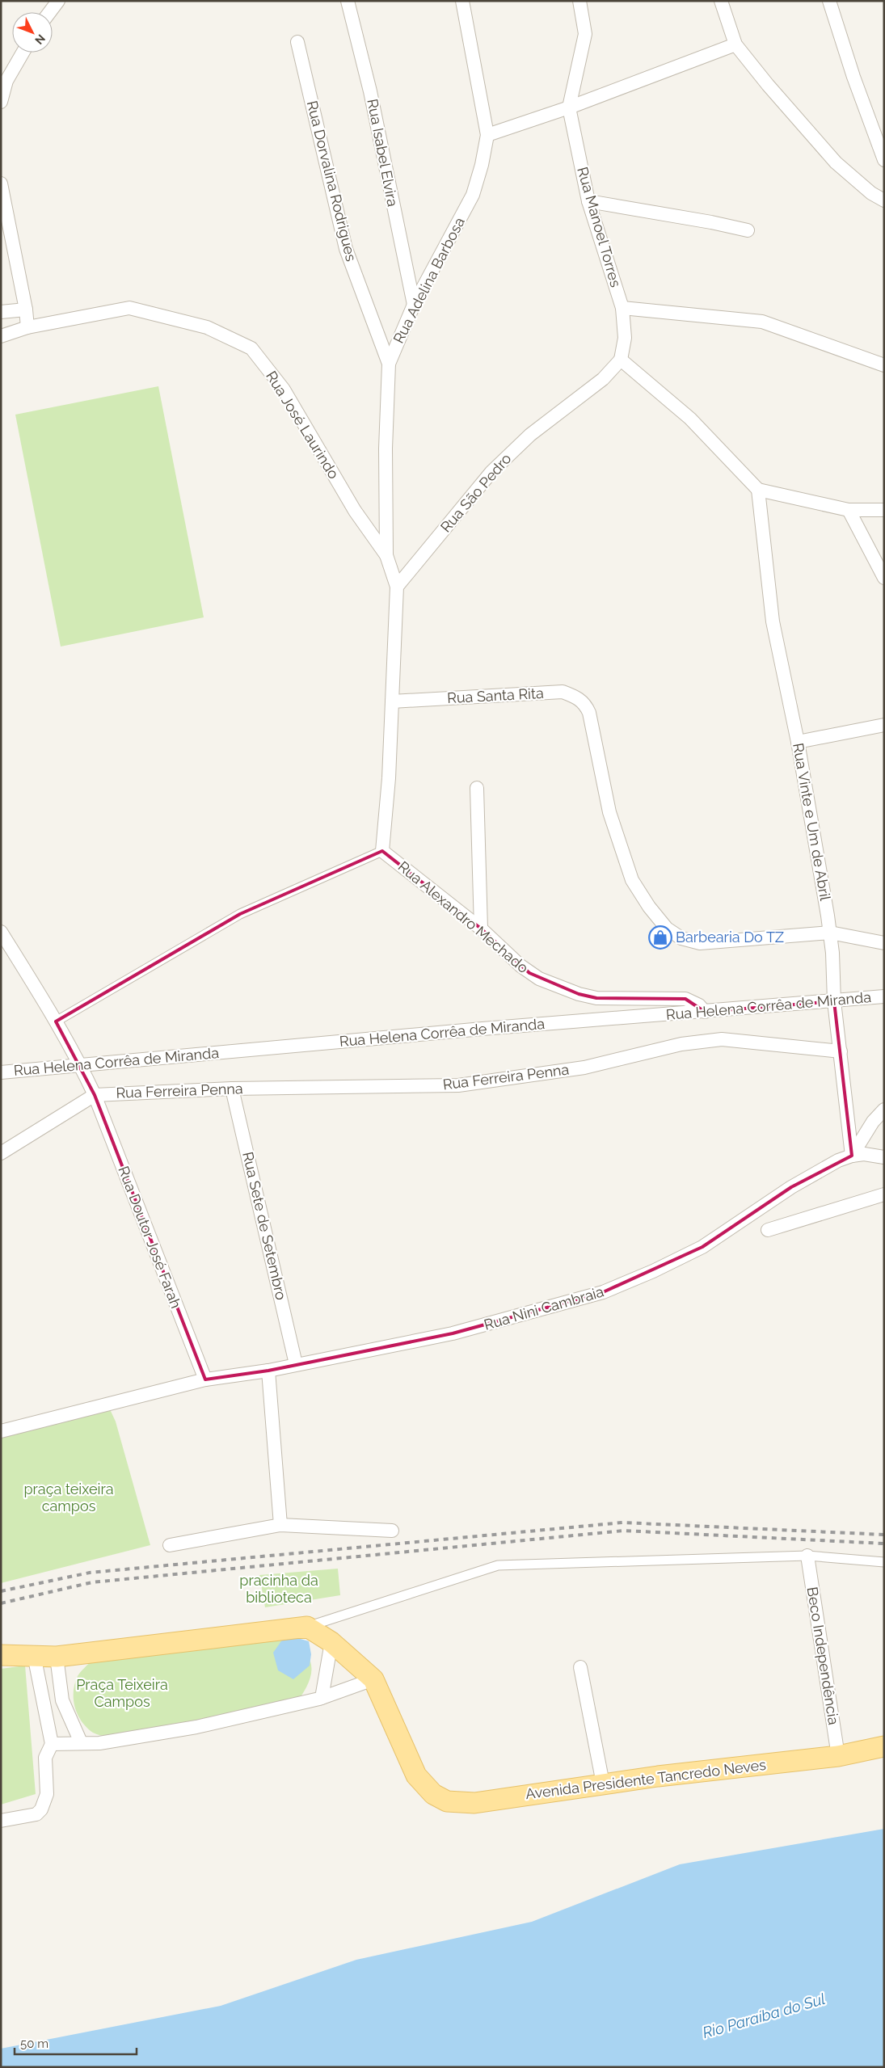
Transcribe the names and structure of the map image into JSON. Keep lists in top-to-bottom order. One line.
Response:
{"streets":{"main road":["Avenida Presidente Tancredo Neves"],"street":["Rua Isabel Elvira","Rua Dorvalina Rodrigues","Rua Manoel Torres","Rua Adelina Barbosa","Rua José Laurindo","Rua São Pedro","Rua Santa Rita","Rua Vinte e Um de Abril","Rua Alexandro Mechado","Rua Helena Corrêa de Miranda","Rua Ferreira Penna","Rua Sete de Setembro","Rua Doutor José Farah","Rua Nini Cambraia","Beco Independência"]},"crossings":[["Rua Isabel Elvira","Rua Adelina Barbosa"],["Rua Dorvalina Rodrigues","Rua Adelina Barbosa"],["Rua Manoel Torres","Rua São Pedro"],["Rua Adelina Barbosa","Rua José Laurindo"],["Rua Adelina Barbosa","Rua São Pedro"],["Rua Santa Rita","Rua Vinte e Um de Abril"],["Rua Vinte e Um de Abril","Rua Helena Corrêa de Miranda"],["Rua Vinte e Um de Abril","Rua Ferreira Penna"],["Rua Vinte e Um de Abril","Rua Nini Cambraia"],["Rua Alexandro Mechado","Rua Helena Corrêa de Miranda"],["Rua Helena Corrêa de Miranda","Rua Doutor José Farah"],["Rua Ferreira Penna","Rua Sete de Setembro"],["Rua Ferreira Penna","Rua Doutor José Farah"],["Rua Sete de Setembro","Rua Nini Cambraia"],["Rua Doutor José Farah","Rua Nini Cambraia"],["Beco Independência","Avenida Presidente Tancredo Neves"]],"water":["Rio Paraíba do Sul"],"parks":["praça teixeira campos","pracinha da biblioteca","Praça Teixeira Campos"],"places":{"shop":["Barbearia Do TZ"]},"scale_bar":"50 m","north":"bottom right"}
